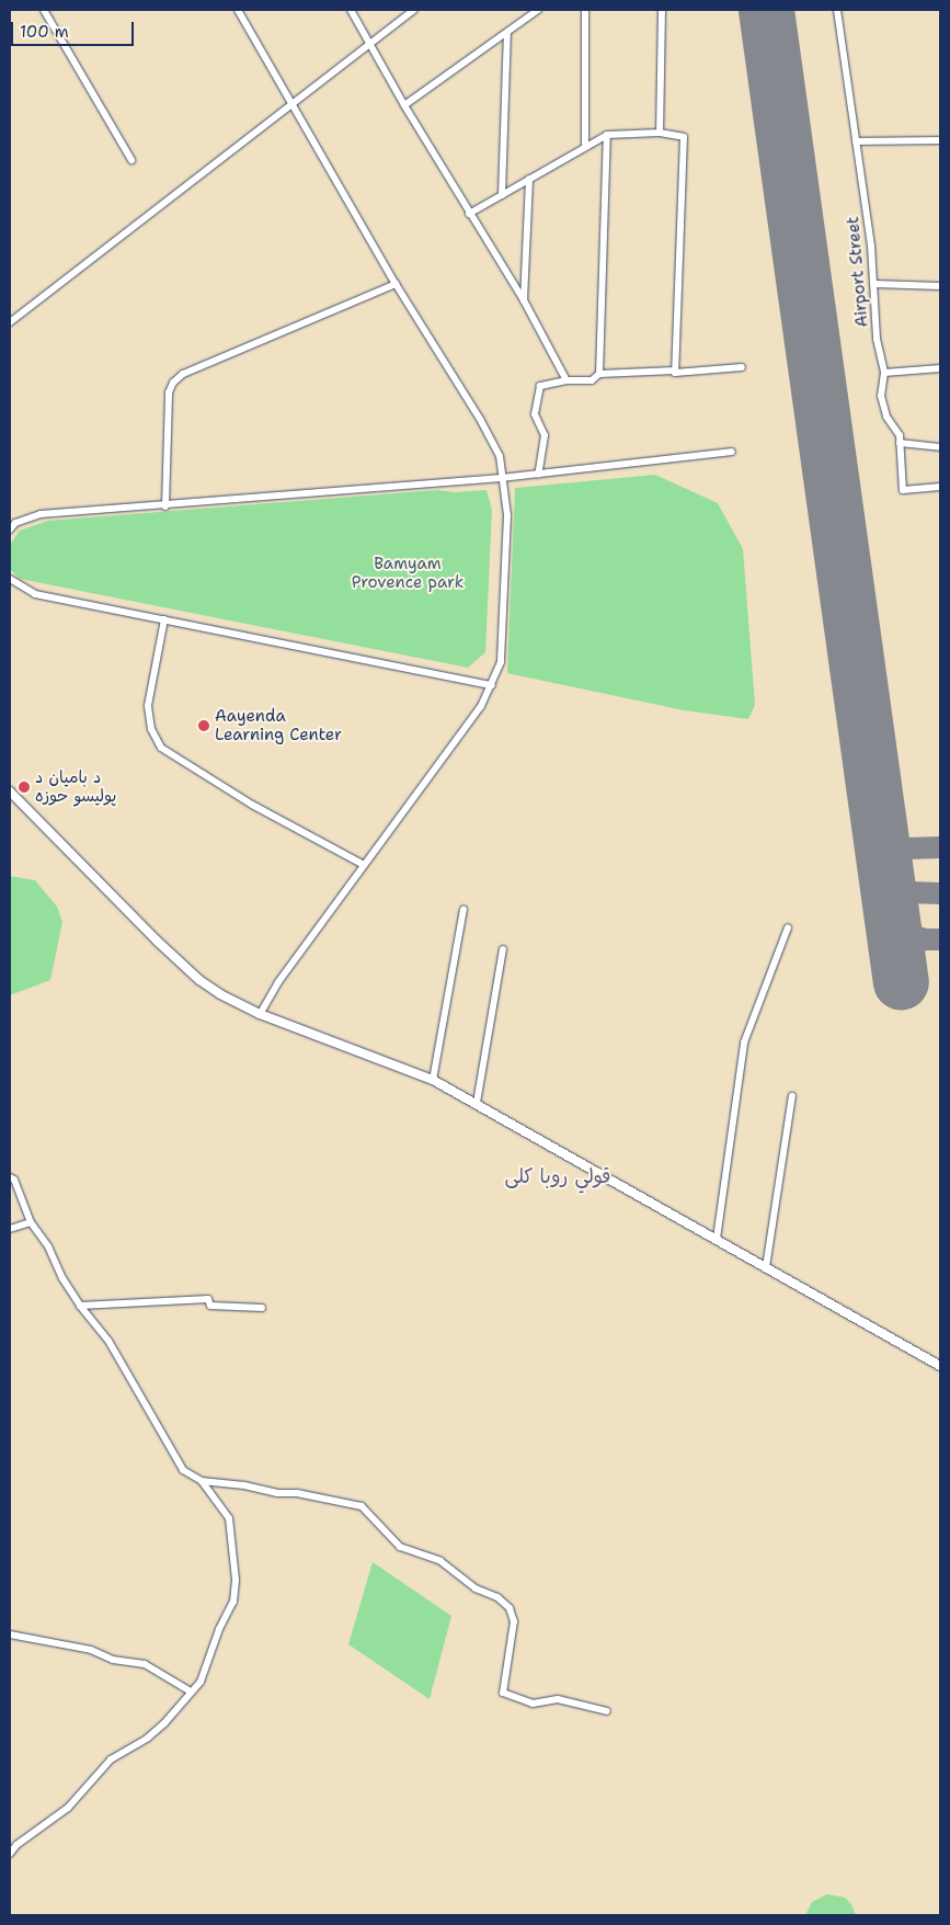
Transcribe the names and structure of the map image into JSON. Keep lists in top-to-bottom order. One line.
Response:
{"streets":{"street":["Airport Street"]},"districts":["قولي روبا کلی"],"parks":["Bamyam Provence park"],"places":["Aayenda Learning Center","د بامیان د پولیسو حوزه"],"scale_bar":"100 m"}
